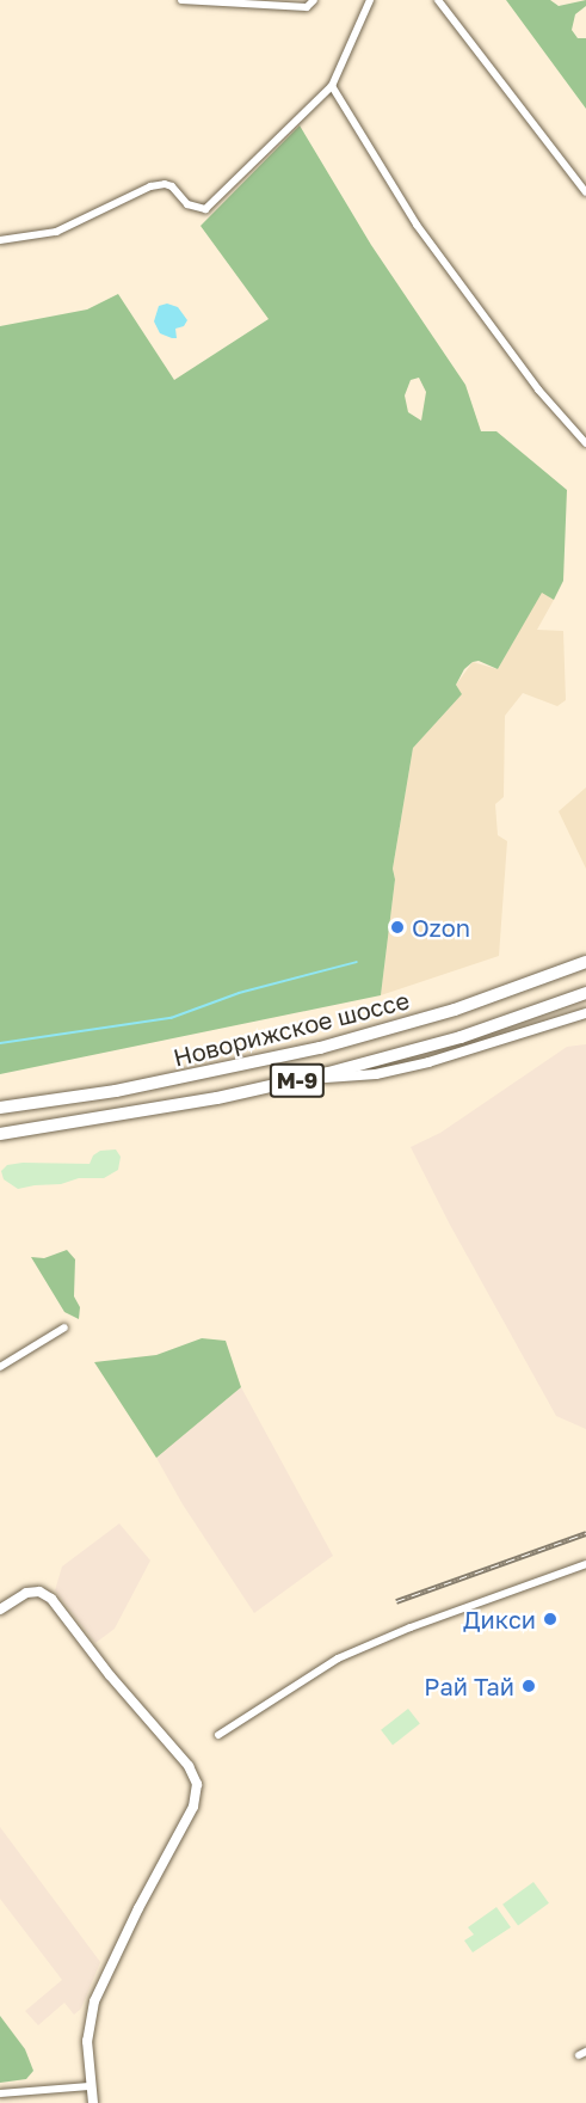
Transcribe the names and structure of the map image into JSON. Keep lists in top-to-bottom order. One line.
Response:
{"streets":{"highway":["Новорижское шоссе","М-9"]},"places":["Ozon","Дикси","Рай Тай"]}
